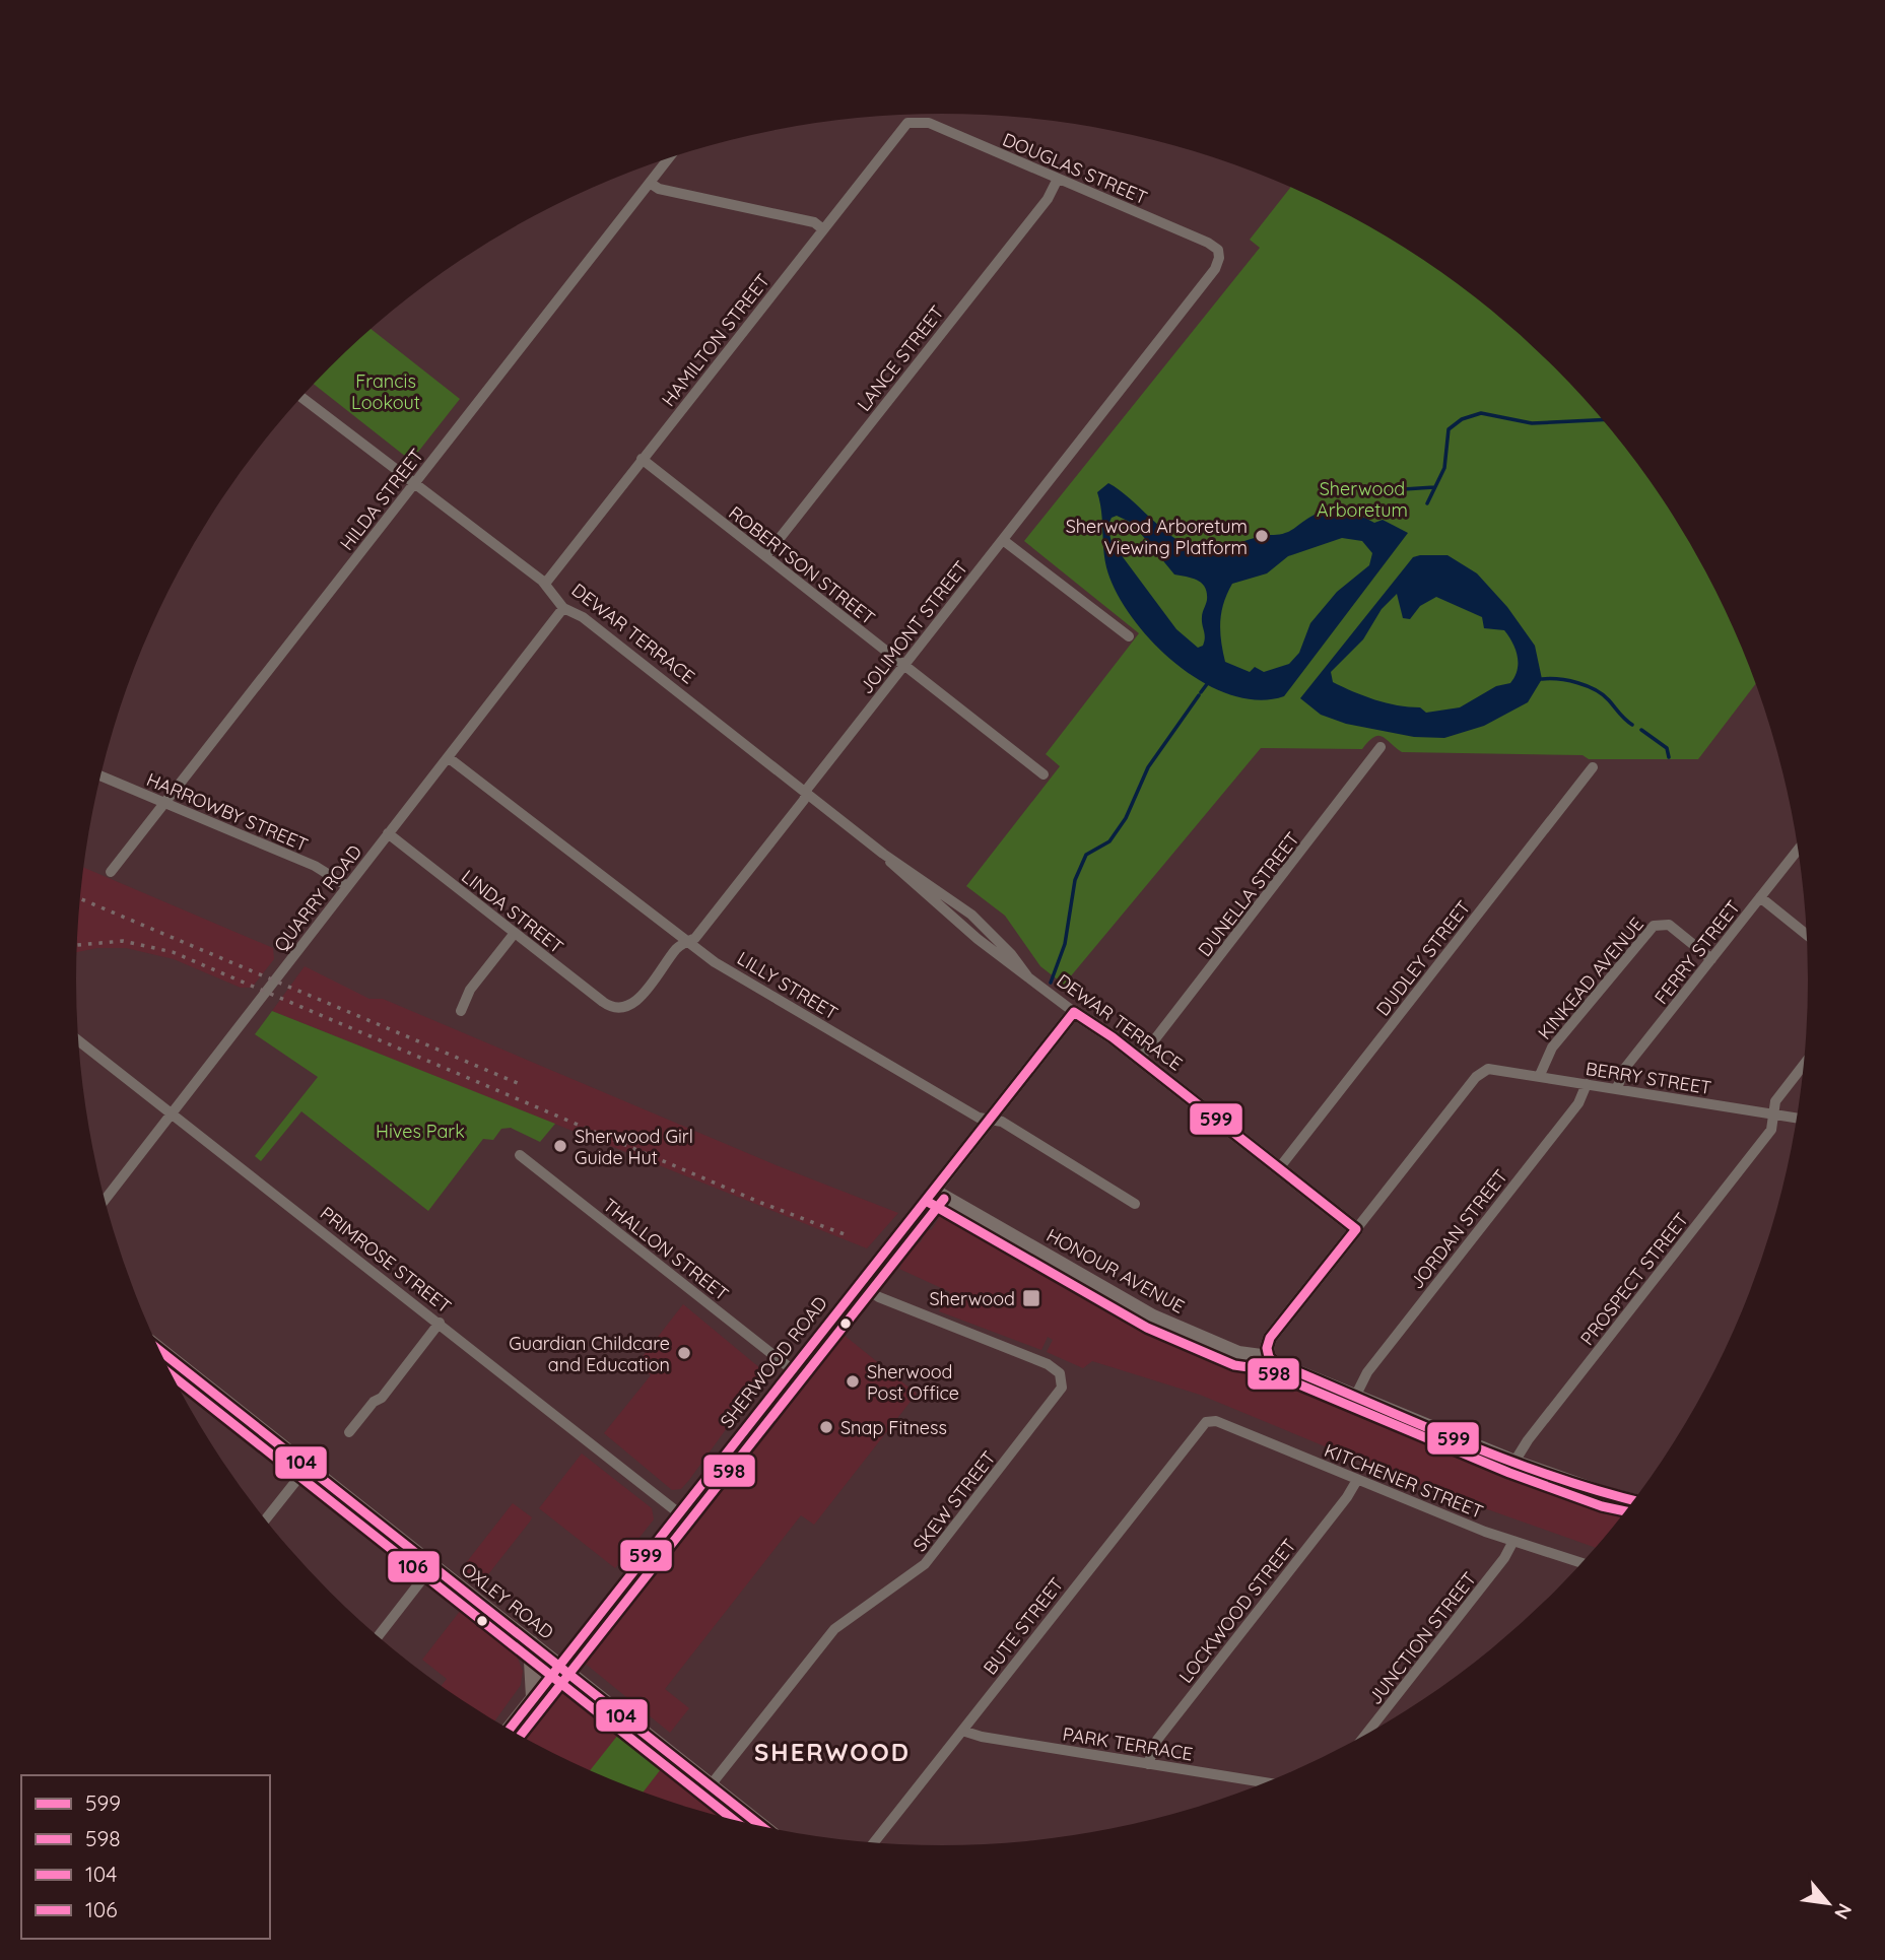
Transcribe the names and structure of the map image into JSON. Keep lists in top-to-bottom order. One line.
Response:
{"streets":{"main road":["SHERWOOD ROAD","OXLEY ROAD"],"street":["DOUGLAS STREET","HAMILTON STREET","LANCE STREET","HILDA STREET","ROBERTSON STREET","JOLIMONT STREET","DEWAR TERRACE","HARROWBY STREET","DUNELLA STREET","QUARRY ROAD","LINDA STREET","FERRY STREET","DUDLEY STREET","KINKEAD AVENUE","LILLY STREET","BERRY STREET","JORDAN STREET","THALLON STREET","PRIMROSE STREET","HONOUR AVENUE","PROSPECT STREET","KITCHENER STREET","SKEW STREET","LOCKWOOD STREET","BUTE STREET","JUNCTION STREET","PARK TERRACE"]},"crossings":[["DOUGLAS STREET","HAMILTON STREET"],["DOUGLAS STREET","LANCE STREET"],["DOUGLAS STREET","JOLIMONT STREET"],["HAMILTON STREET","ROBERTSON STREET"],["HAMILTON STREET","DEWAR TERRACE"],["LANCE STREET","ROBERTSON STREET"],["HILDA STREET","DEWAR TERRACE"],["HILDA STREET","HARROWBY STREET"],["ROBERTSON STREET","JOLIMONT STREET"],["JOLIMONT STREET","DEWAR TERRACE"],["JOLIMONT STREET","LINDA STREET"],["JOLIMONT STREET","LILLY STREET"],["DEWAR TERRACE","DUNELLA STREET"],["DEWAR TERRACE","QUARRY ROAD"],["DEWAR TERRACE","DUDLEY STREET"],["DEWAR TERRACE","BERRY STREET"],["DEWAR TERRACE","SHERWOOD ROAD"],["HARROWBY STREET","QUARRY ROAD"],["QUARRY ROAD","LINDA STREET"],["QUARRY ROAD","LILLY STREET"],["QUARRY ROAD","PRIMROSE STREET"],["FERRY STREET","KINKEAD AVENUE"],["FERRY STREET","BERRY STREET"],["KINKEAD AVENUE","BERRY STREET"],["LILLY STREET","SHERWOOD ROAD"],["BERRY STREET","JORDAN STREET"],["BERRY STREET","PROSPECT STREET"],["JORDAN STREET","HONOUR AVENUE"],["THALLON STREET","SHERWOOD ROAD"],["PRIMROSE STREET","SHERWOOD ROAD"],["HONOUR AVENUE","PROSPECT STREET"],["HONOUR AVENUE","SHERWOOD ROAD"],["SHERWOOD ROAD","SKEW STREET"],["SHERWOOD ROAD","OXLEY ROAD"],["KITCHENER STREET","LOCKWOOD STREET"],["KITCHENER STREET","BUTE STREET"],["KITCHENER STREET","JUNCTION STREET"],["SKEW STREET","OXLEY ROAD"],["LOCKWOOD STREET","PARK TERRACE"],["BUTE STREET","PARK TERRACE"]],"districts":["SHERWOOD"],"parks":["Francis Lookout","Sherwood Arboretum","Hives Park"],"places":{"other":["Sherwood Arboretum Viewing Platform","Sherwood Girl Guide Hut","Guardian Childcare and Education","Sherwood Post Office","Snap Fitness"],"transit":["Sherwood"]},"lines":["transit line 599","transit line 598","transit line 104","transit line 106"],"legend":["599","598","104","106"],"north":"bottom right"}
